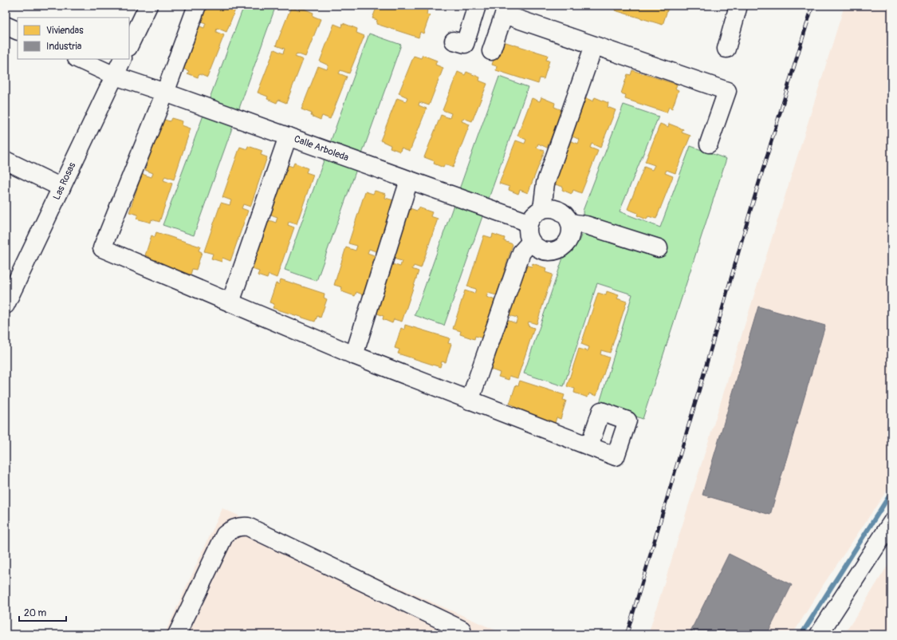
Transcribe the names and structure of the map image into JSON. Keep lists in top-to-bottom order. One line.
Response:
{"streets":{"street":["Calle Arboleda","Las Rosas"]},"crossings":[["Calle Arboleda","Las Rosas"]],"legend":["Viviendas","Industria"],"scale_bar":"20 m"}
